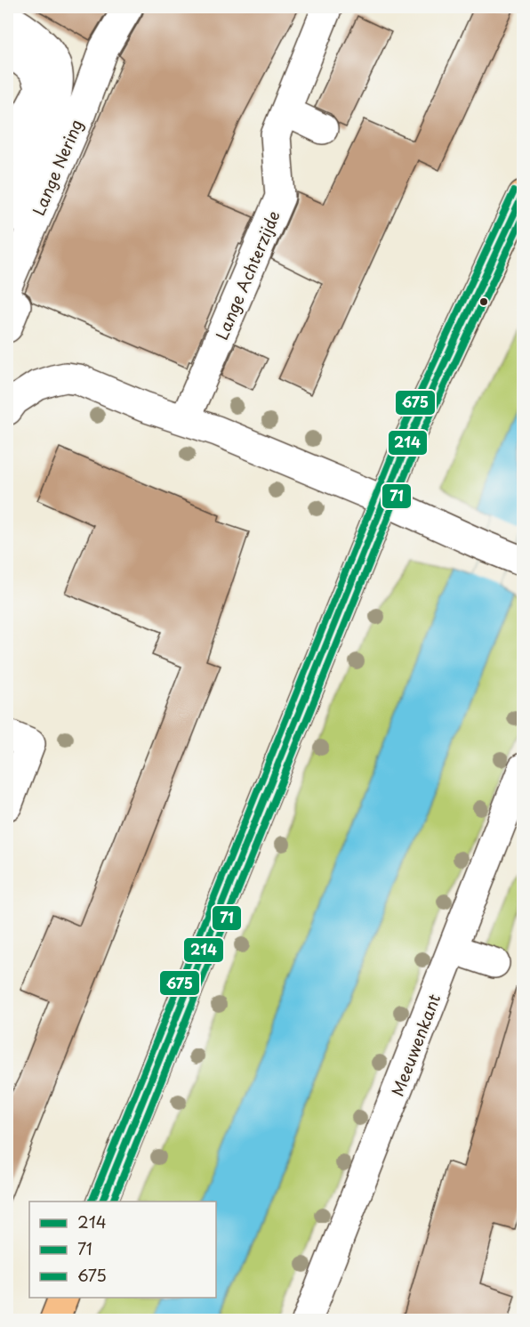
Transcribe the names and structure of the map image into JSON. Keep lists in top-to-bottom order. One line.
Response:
{"streets":{"street":["Lange Nering","Lange Achterzijde","Meeuwenkant"]},"lines":["transit line 675","transit line 214","transit line 71"],"legend":["214","71","675"]}
